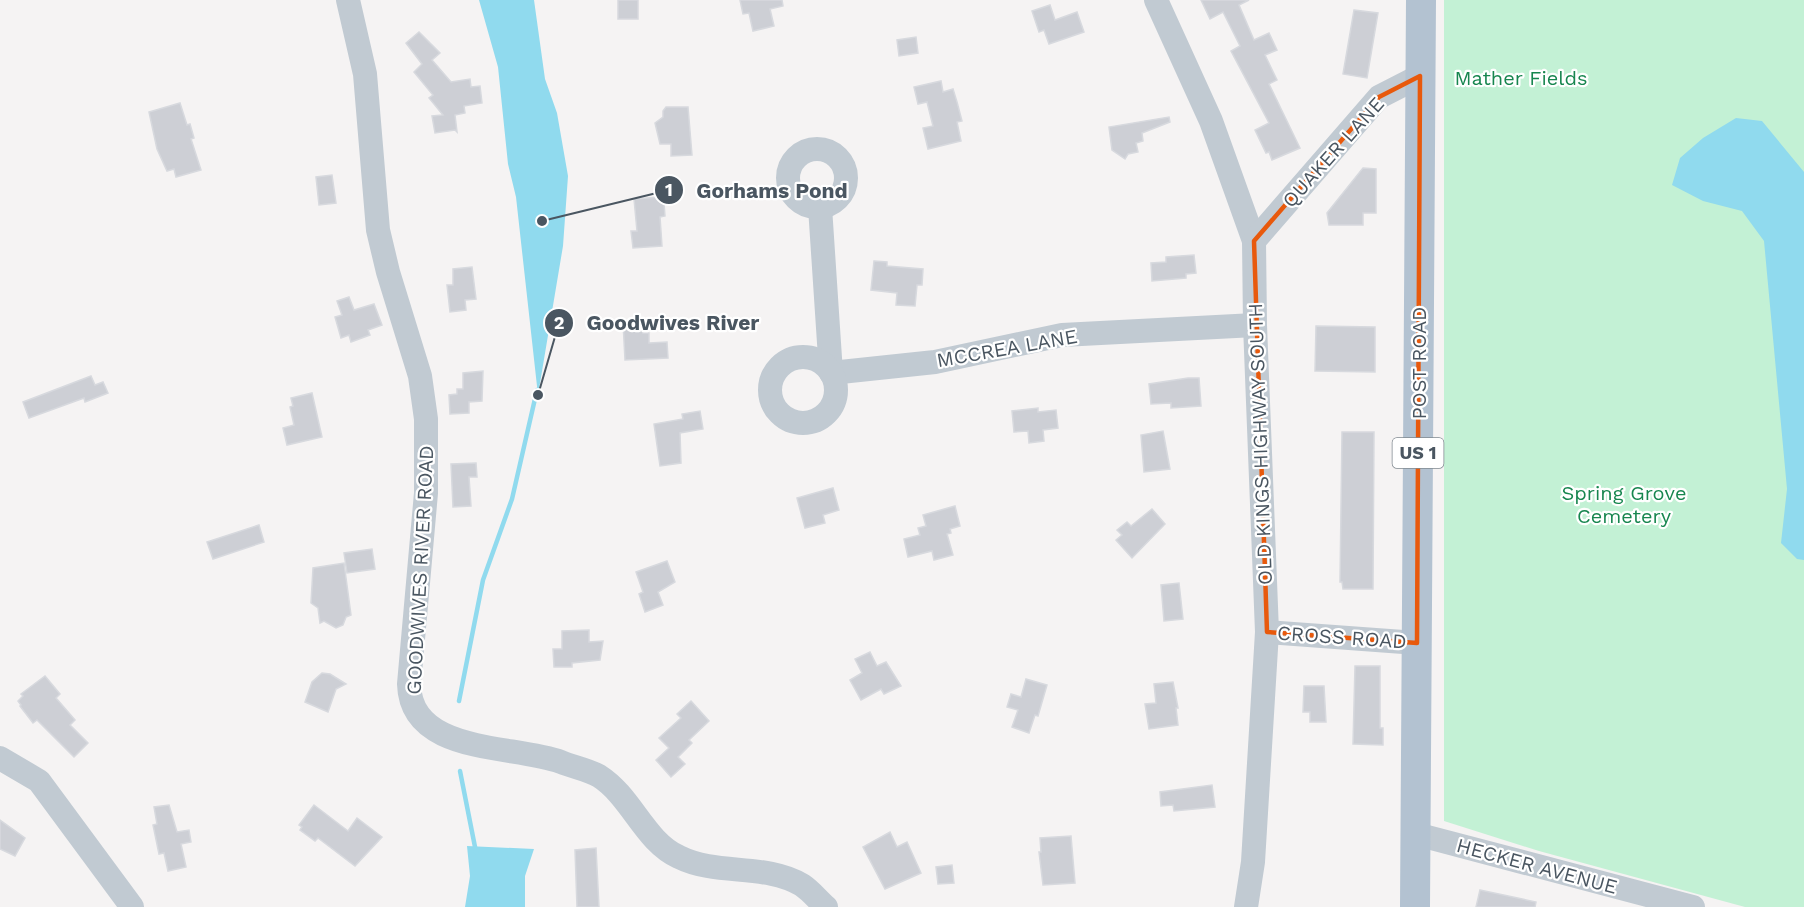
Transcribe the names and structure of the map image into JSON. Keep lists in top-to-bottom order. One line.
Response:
{"streets":{"main road":["POST ROAD","US 1"],"street":["QUAKER LANE","MCCREA LANE","OLD KINGS HIGHWAY SOUTH","GOODWIVES RIVER ROAD","CROSS ROAD","HECKER AVENUE"]},"crossings":[["QUAKER LANE","POST ROAD"],["QUAKER LANE","OLD KINGS HIGHWAY SOUTH"],["MCCREA LANE","OLD KINGS HIGHWAY SOUTH"],["POST ROAD","CROSS ROAD"],["POST ROAD","HECKER AVENUE"],["OLD KINGS HIGHWAY SOUTH","CROSS ROAD"]],"parks":["Mather Fields","Spring Grove Cemetery"],"places":["Gorhams Pond","Goodwives River"]}
